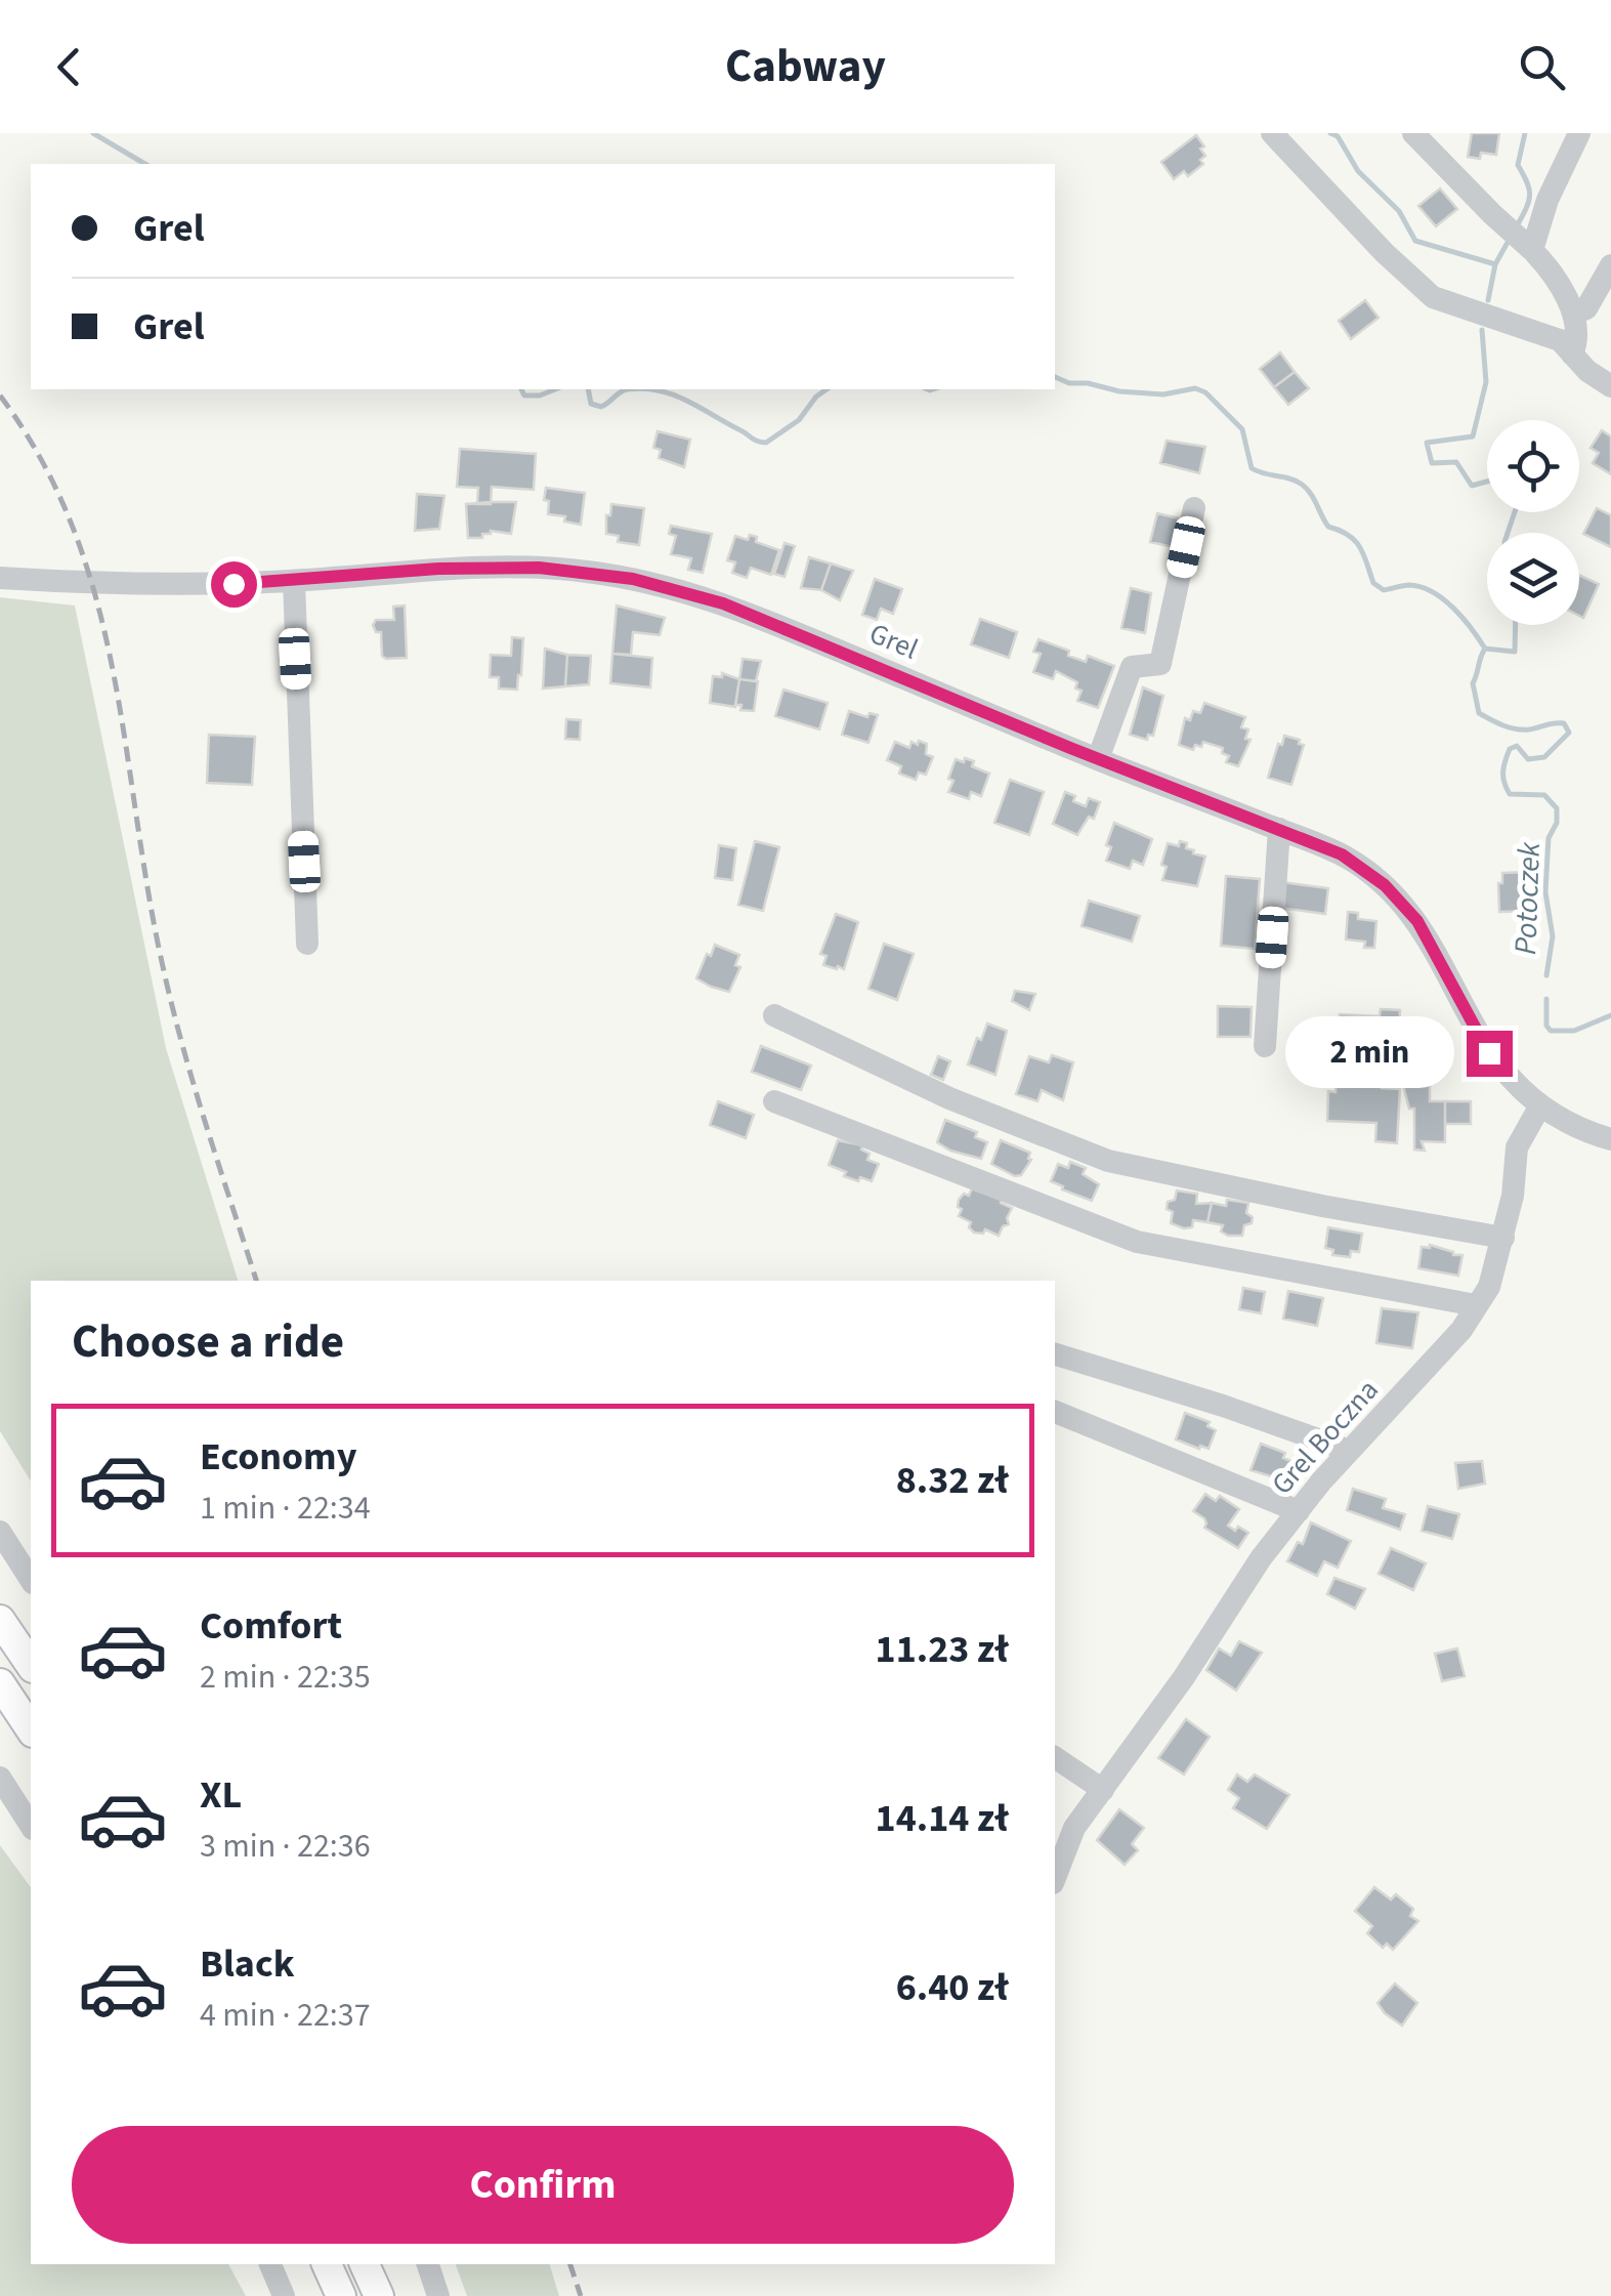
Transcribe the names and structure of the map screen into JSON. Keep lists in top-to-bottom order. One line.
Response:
{"streets":{"street":["Grel","Grel Boczna"]},"crossings":[["Grel","Grel Boczna"]],"water":["Potoczek"],"page":{"header":"Cabway","banner":["Grel","Grel"],"bubble":"2 min","heading":"Choose a ride","list":[{"name":"Economy","note":"1 min · 22:34","value":"8.32 zł"},{"name":"Comfort","note":"2 min · 22:35","value":"11.23 zł"},{"name":"XL","note":"3 min · 22:36","value":"14.14 zł"},{"name":"Black","note":"4 min · 22:37","value":"6.40 zł"}],"buttons":"Confirm"}}
